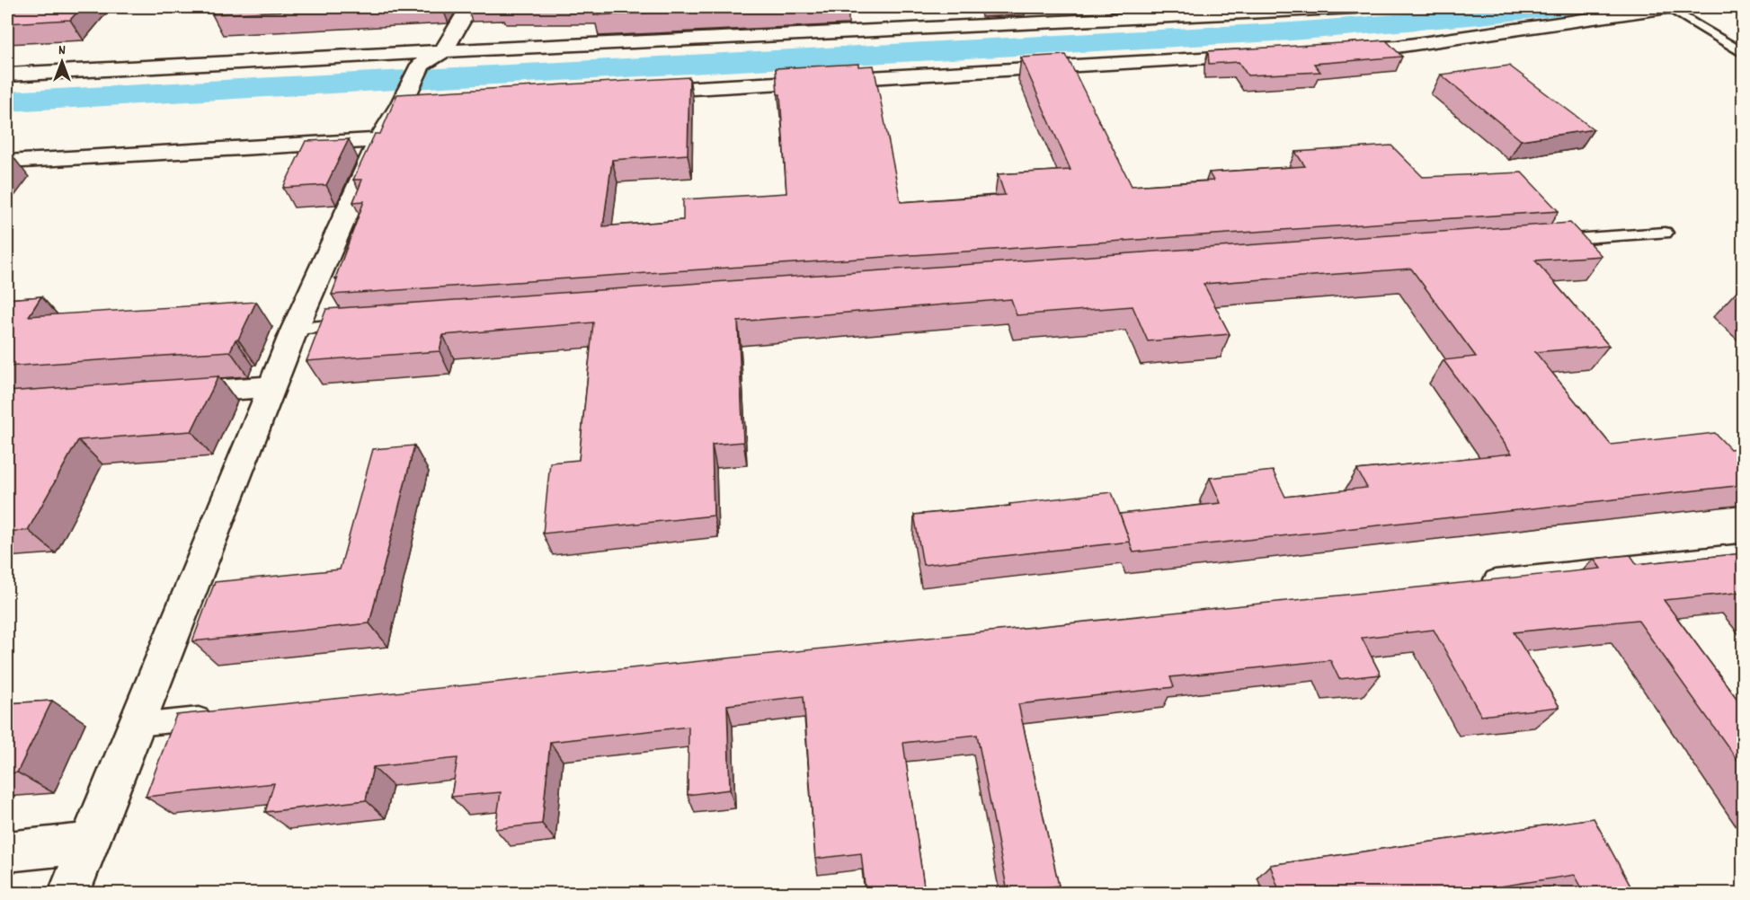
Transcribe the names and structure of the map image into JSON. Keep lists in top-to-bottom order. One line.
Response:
{"north":"top"}
